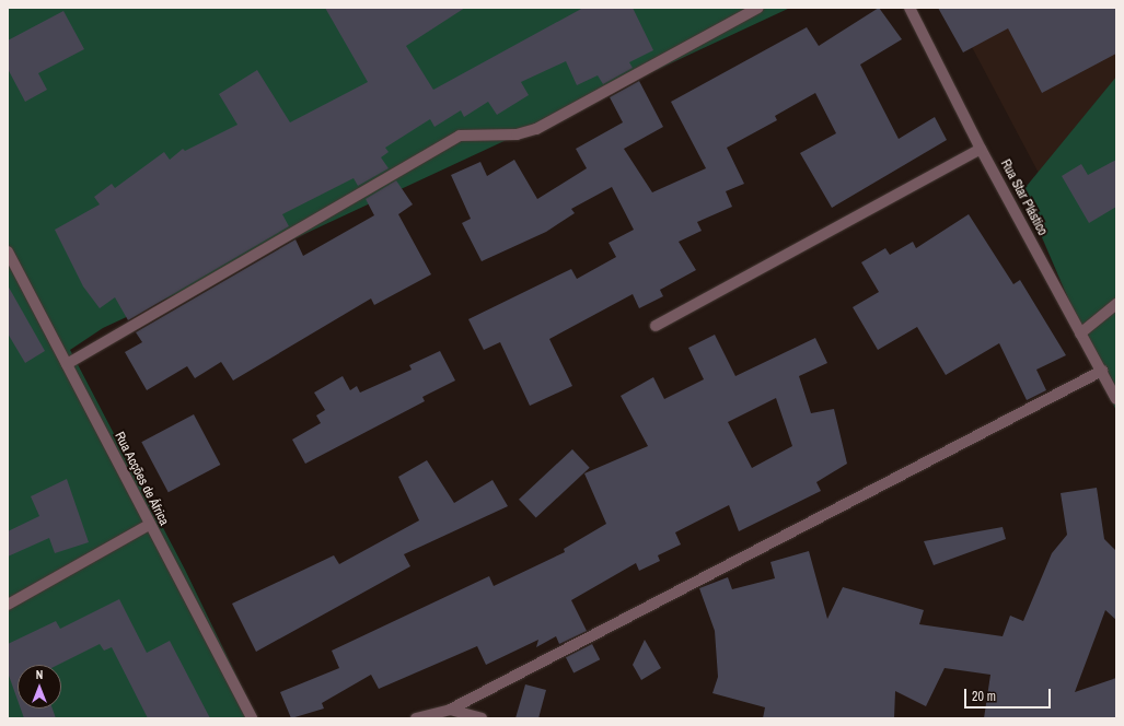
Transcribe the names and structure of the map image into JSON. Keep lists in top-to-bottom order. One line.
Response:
{"streets":{"street":["Rua Star Plástico","Rua Acções de África"]},"scale_bar":"20 m","north":"top"}
